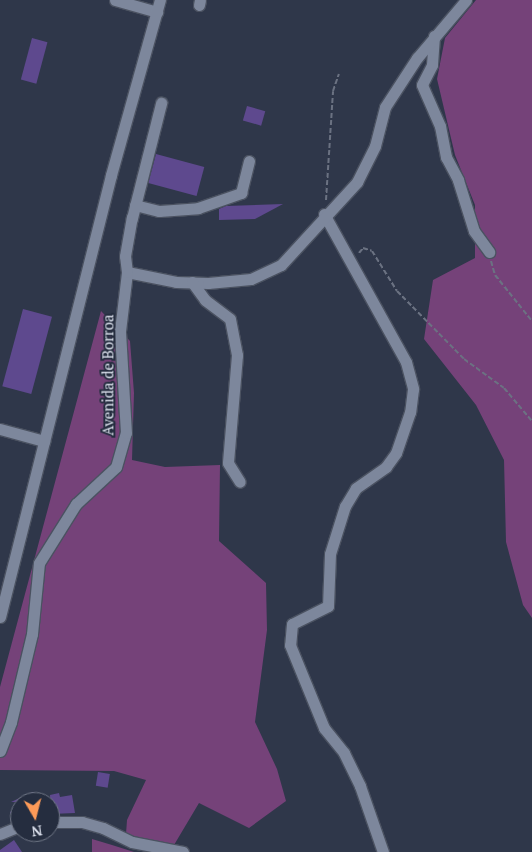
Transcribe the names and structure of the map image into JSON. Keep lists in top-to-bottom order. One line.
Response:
{"streets":{"street":["Avenida de Borroa"]},"north":"bottom"}
